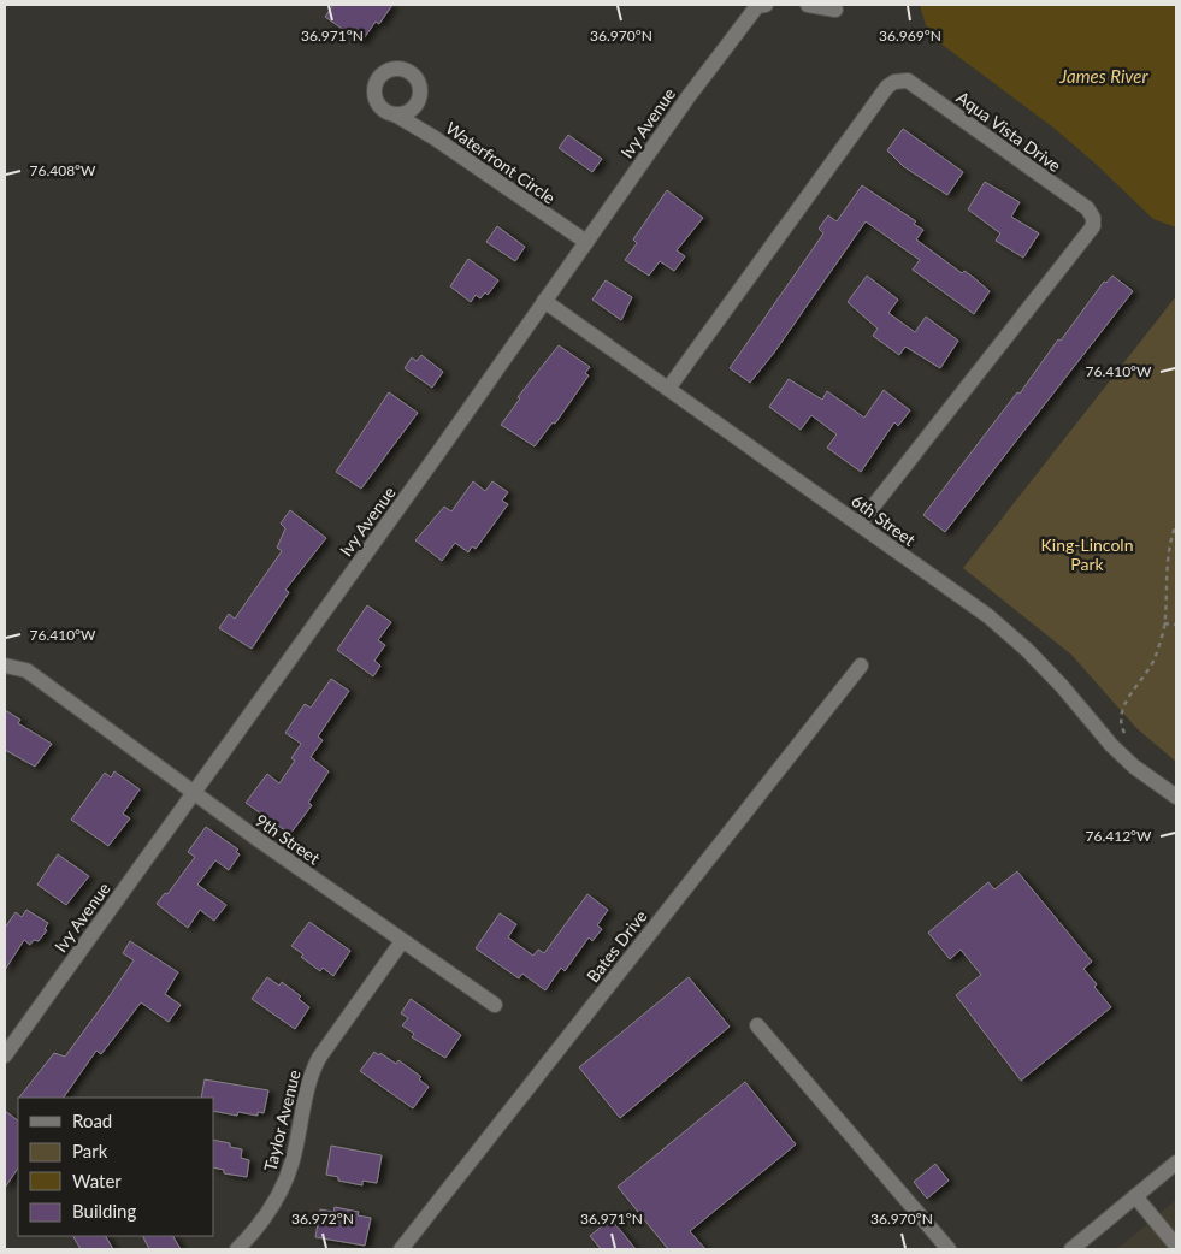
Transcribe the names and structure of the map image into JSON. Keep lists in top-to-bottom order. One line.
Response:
{"streets":{"street":["Ivy Avenue","Aqua Vista Drive","Waterfront Circle","6th Street","9th Street","Bates Drive","Taylor Avenue"]},"crossings":[["Ivy Avenue","Waterfront Circle"],["Ivy Avenue","6th Street"],["Ivy Avenue","9th Street"],["Aqua Vista Drive","6th Street"],["9th Street","Taylor Avenue"]],"water":["James River"],"parks":["King-Lincoln Park"],"legend":["Road","Park","Water","Building"],"coordinates":["36.971°N","36.970°N","36.969°N","76.408°W","76.410°W","76.412°W","36.972°N"]}
